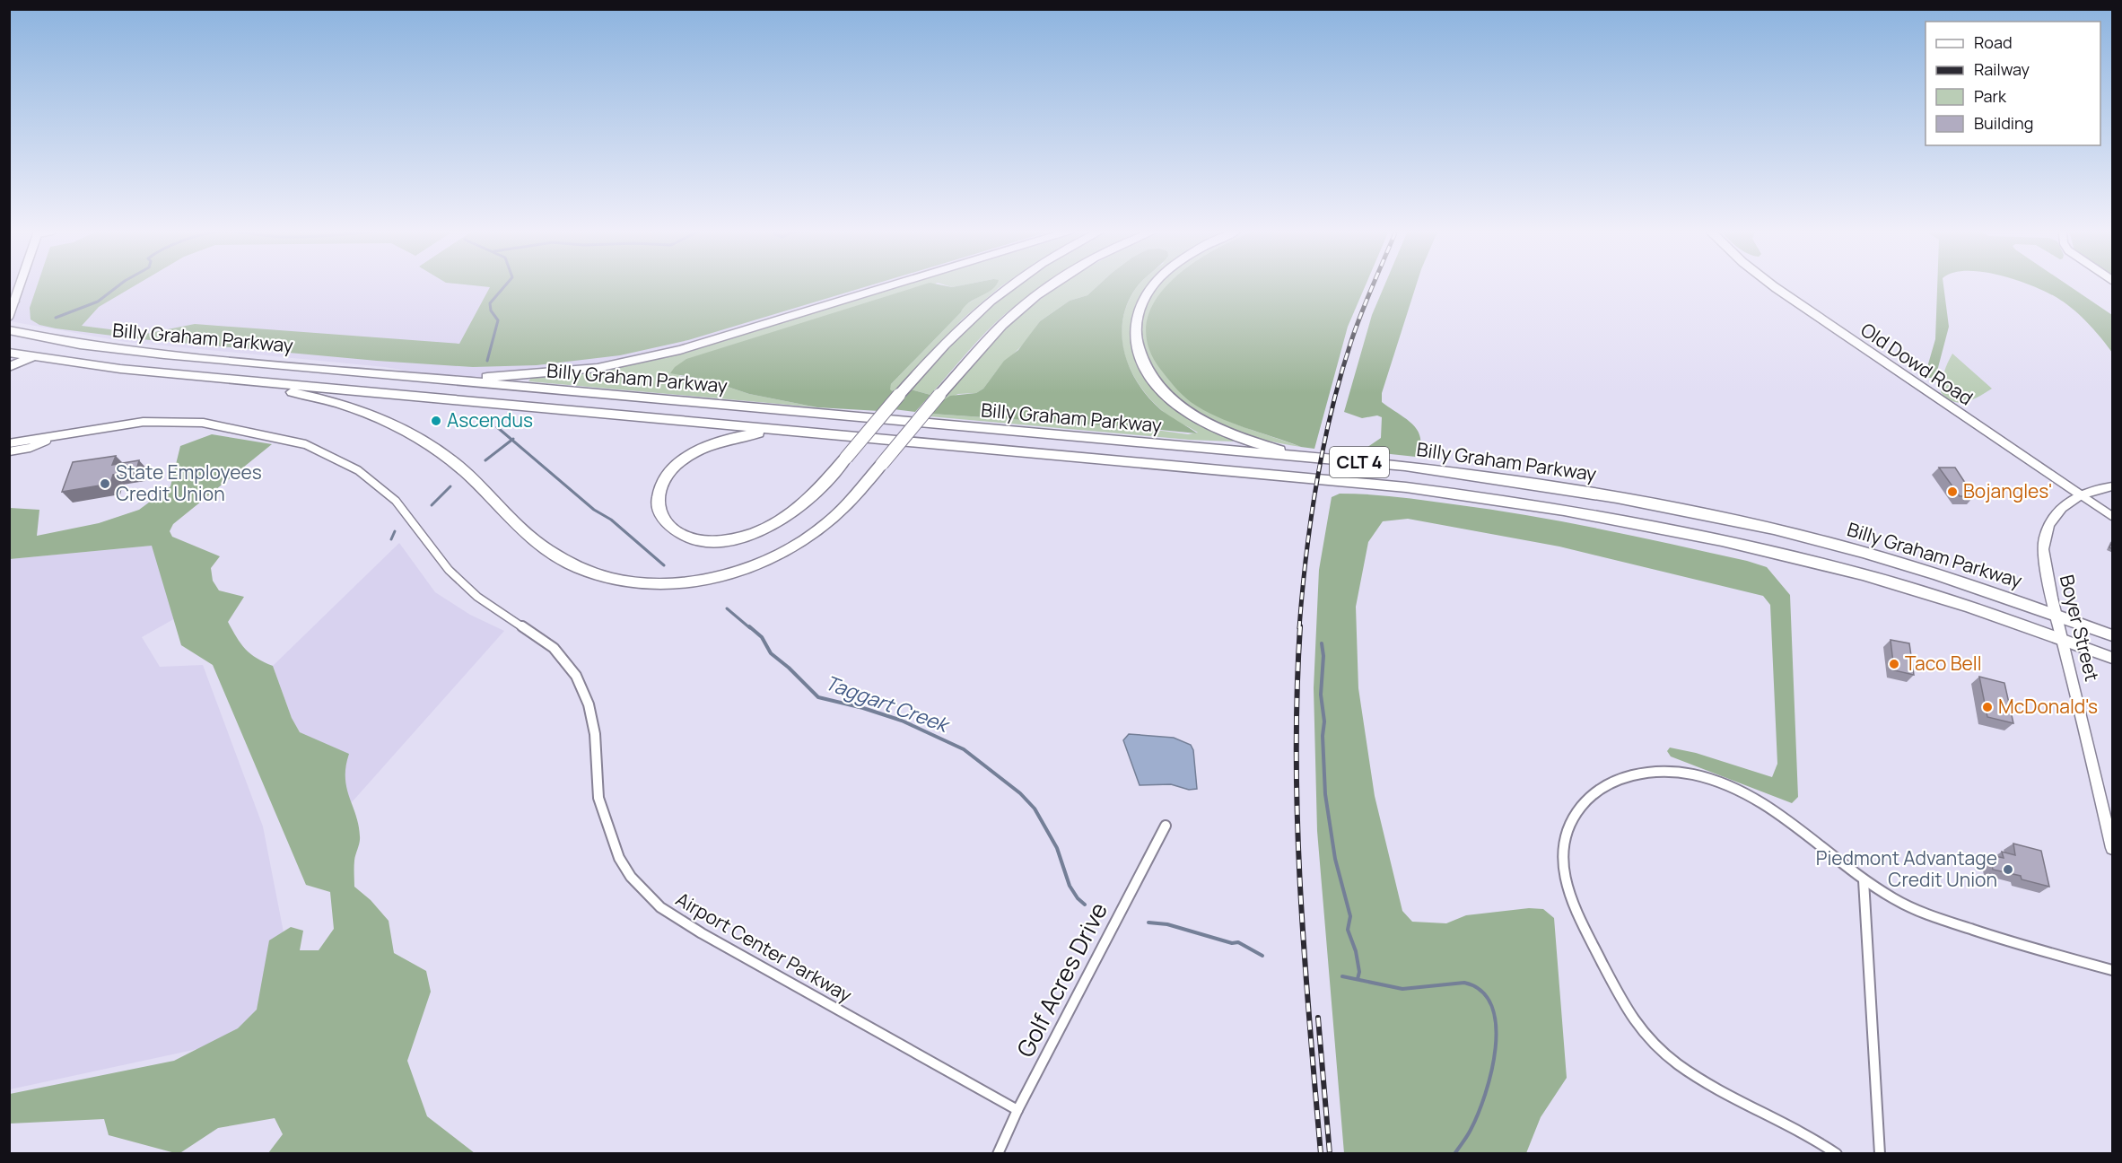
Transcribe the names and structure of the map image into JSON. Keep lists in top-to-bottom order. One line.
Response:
{"streets":{"highway":["Billy Graham Parkway","CLT 4"],"main road":["Boyer Street"],"street":["Old Dowd Road","Airport Center Parkway","Golf Acres Drive"]},"crossings":[["Billy Graham Parkway","Boyer Street"],["Old Dowd Road","Boyer Street"],["Airport Center Parkway","Golf Acres Drive"]],"water":["Taggart Creek"],"places":["Ascendus","State Employees Credit Union","Bojangles'","Taco Bell","McDonald's","Piedmont Advantage Credit Union"],"legend":["Road","Railway","Park","Building"]}
